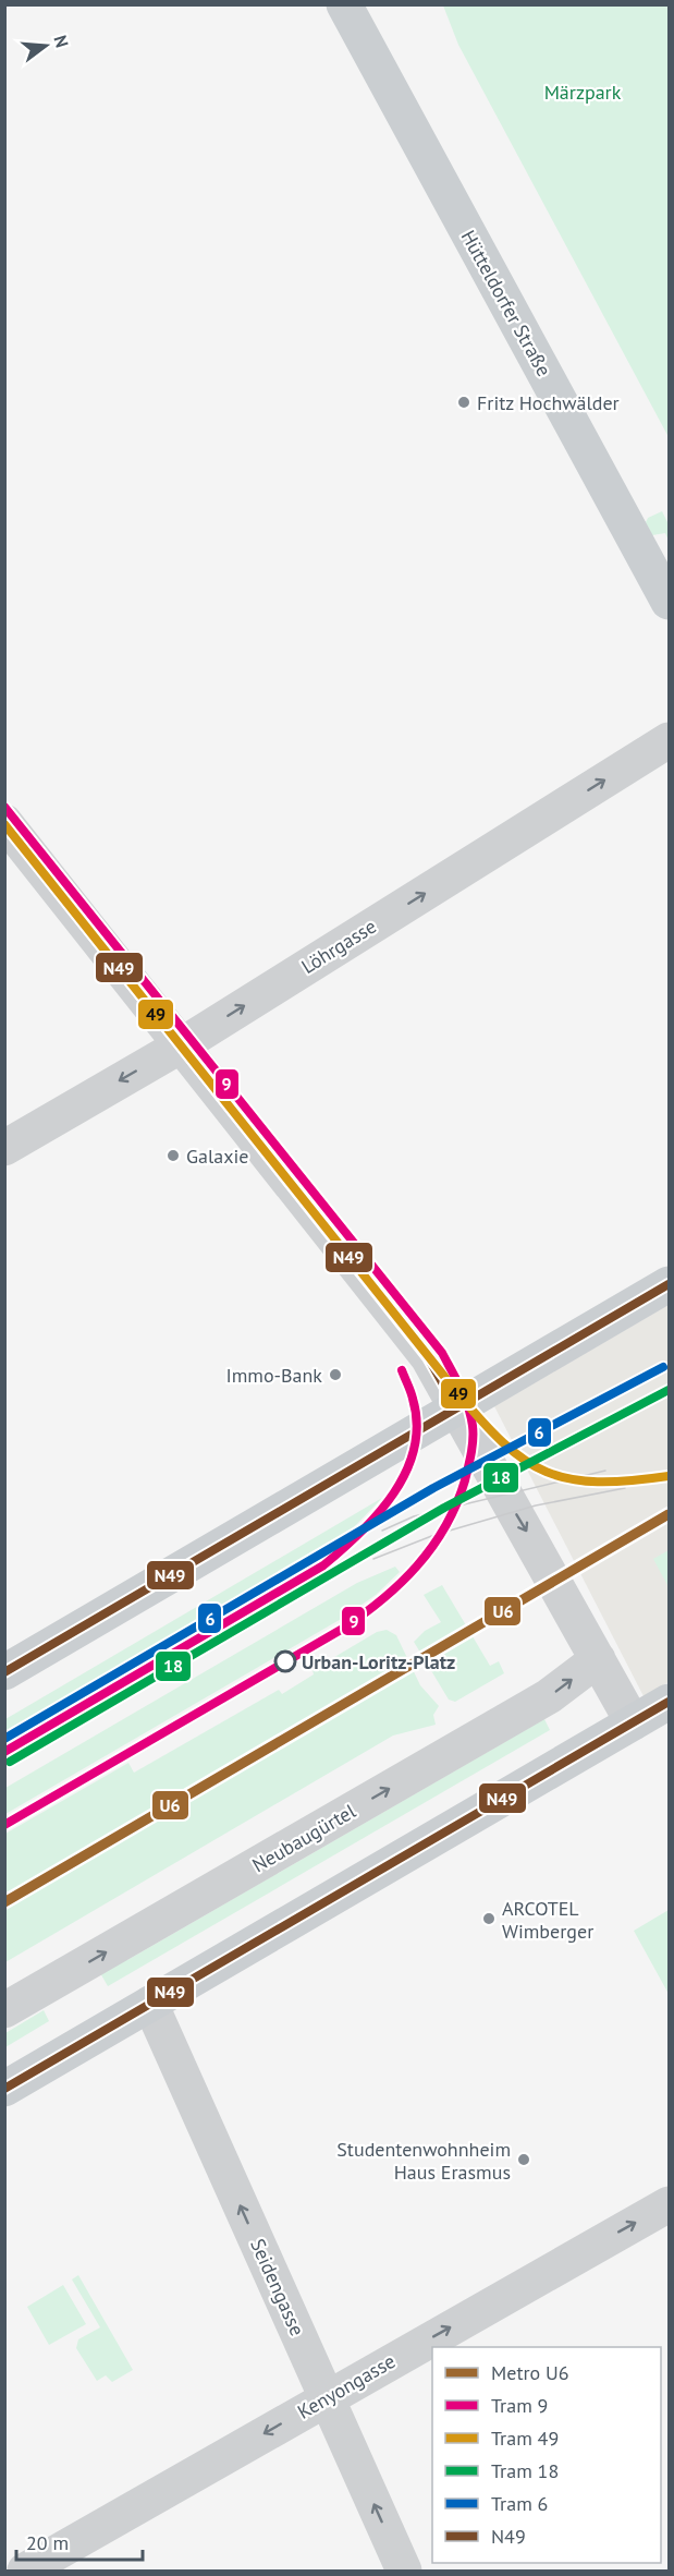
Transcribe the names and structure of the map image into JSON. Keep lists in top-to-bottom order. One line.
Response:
{"streets":{"main road":["Hütteldorfer Straße"],"street":["Löhrgasse","Neubaugürtel","Seidengasse","Kenyongasse"]},"crossings":[["Seidengasse","Kenyongasse"]],"one_way":["Neubaugürtel","Seidengasse"],"parks":["Märzpark"],"places":["Fritz Hochwälder","Galaxie","Immo-Bank","Urban-Loritz-Platz","ARCOTEL Wimberger","Studentenwohnheim Haus Erasmus"],"lines":["tram line 9","transit line N49","tram line 49","tram line 6","tram line 18","metro line U6"],"legend":["Metro U6","Tram 9","Tram 49","Tram 18","Tram 6","N49"],"scale_bar":"20 m","north":"right"}
